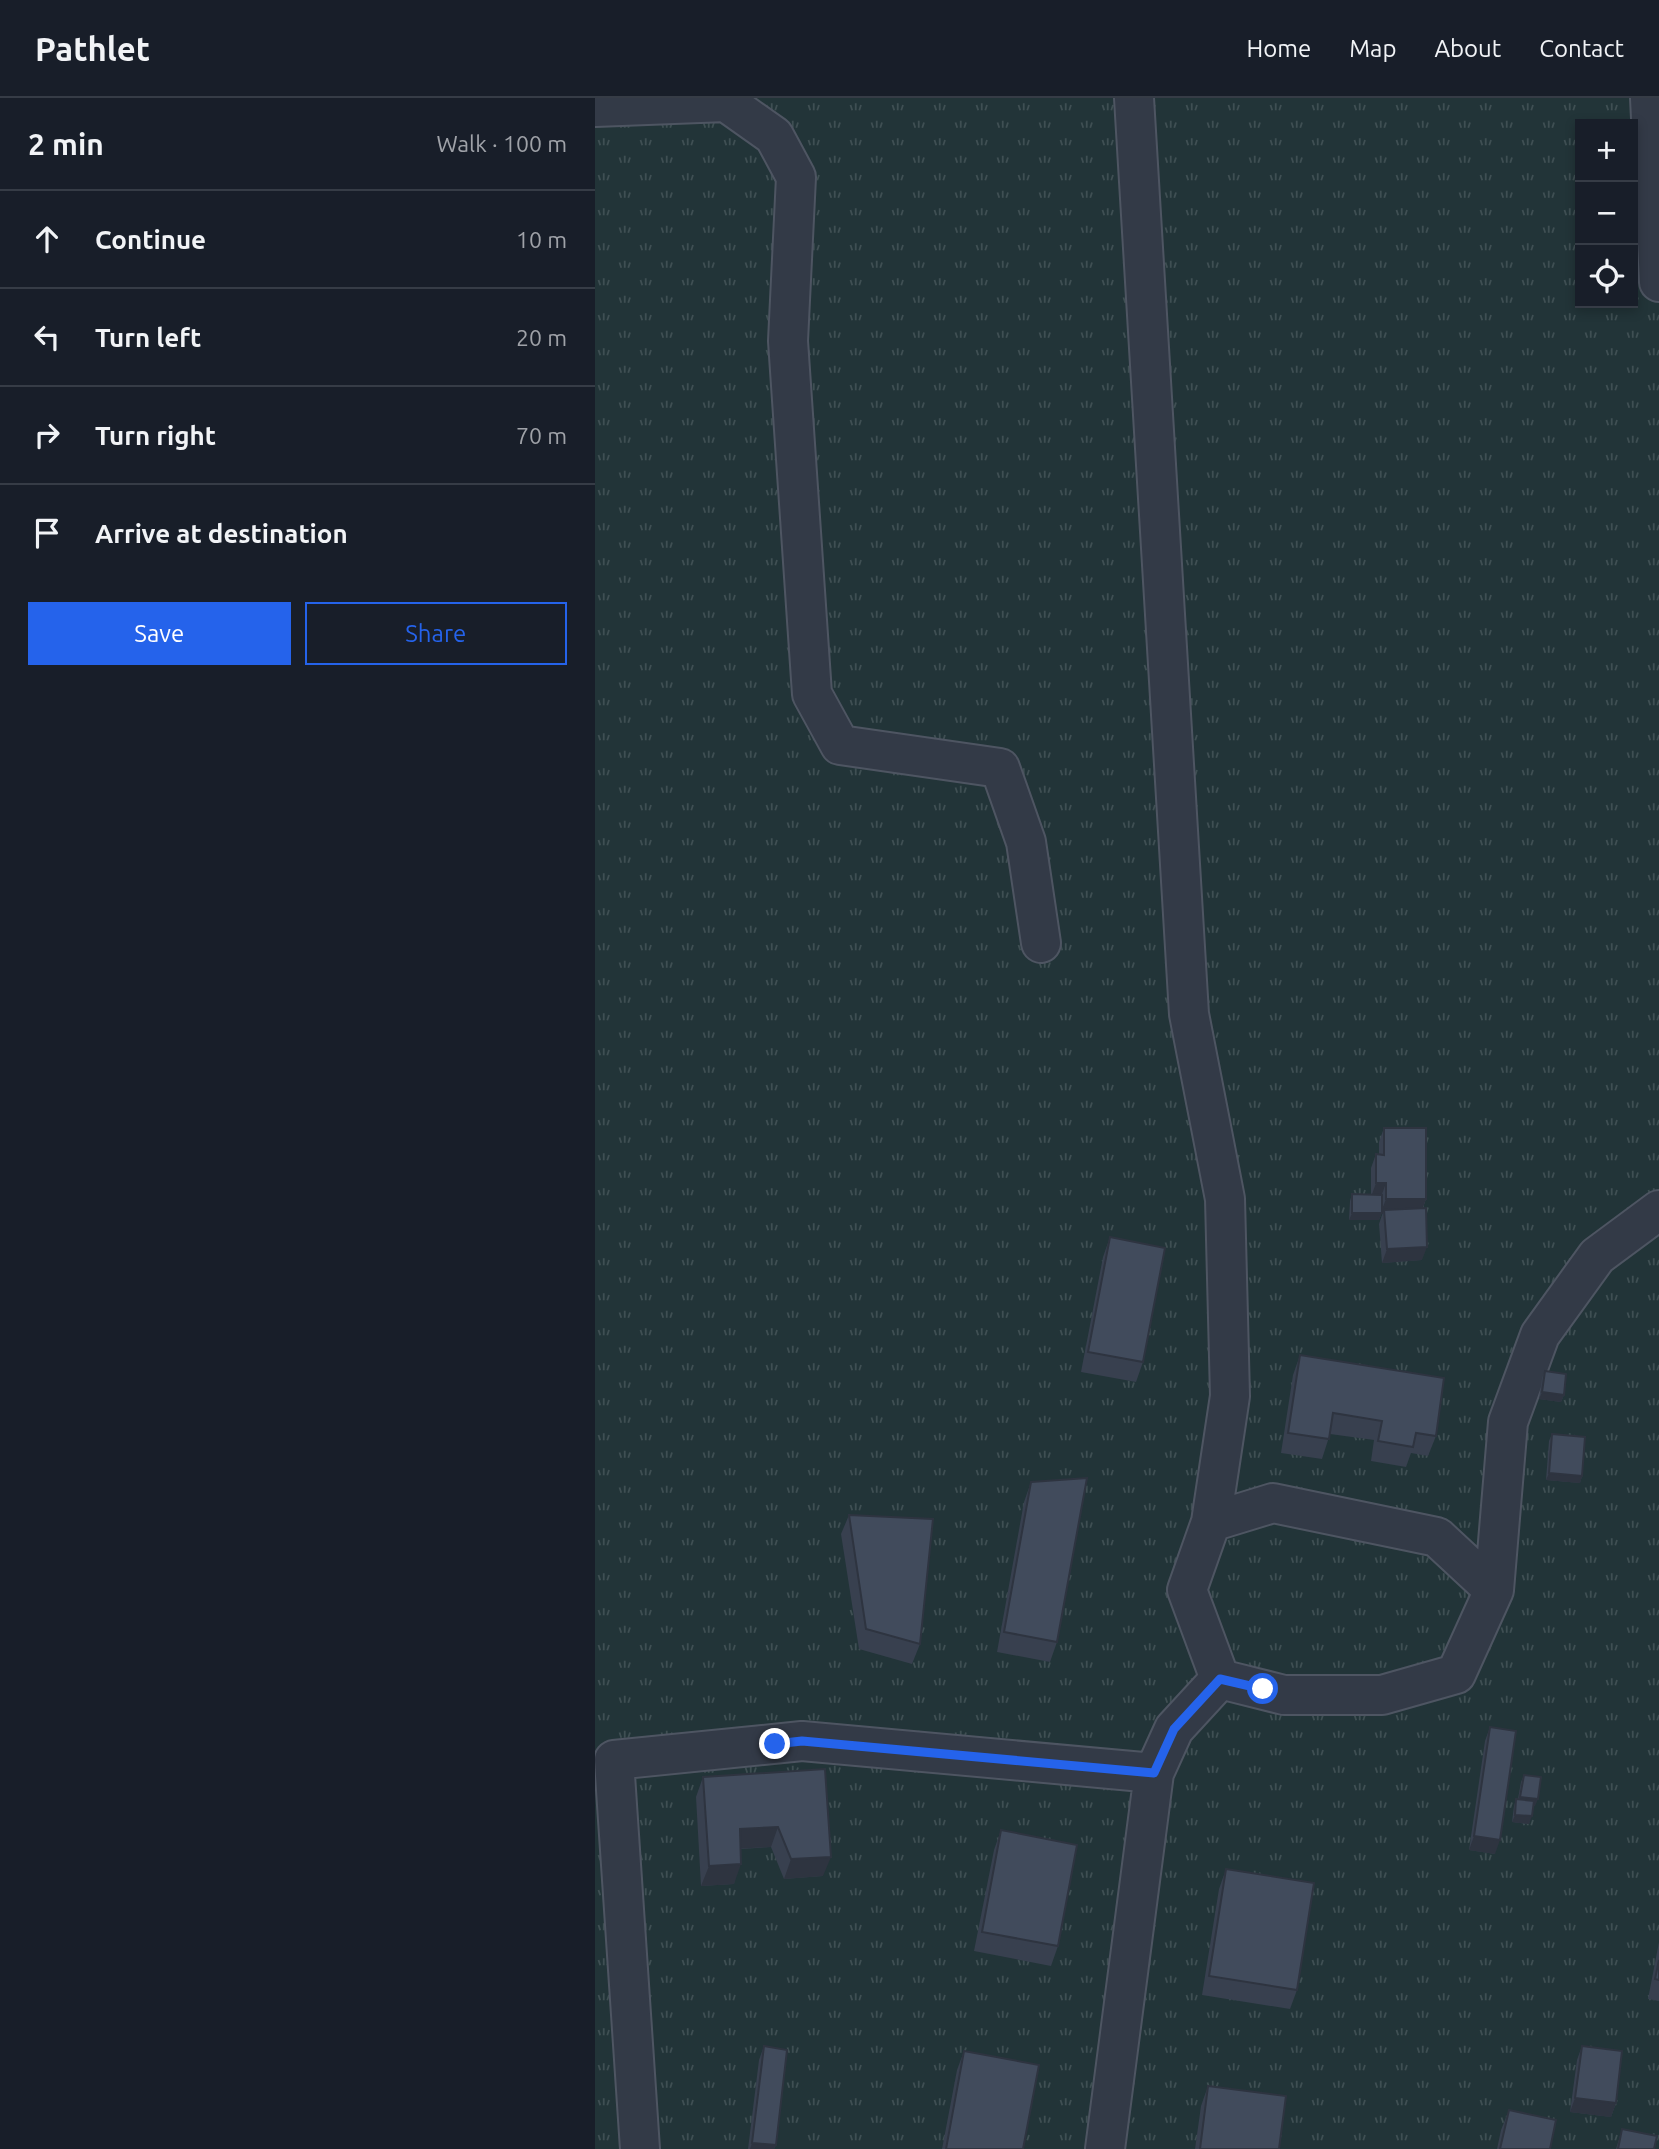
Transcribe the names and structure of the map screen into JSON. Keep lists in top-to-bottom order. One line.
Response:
{"page":{"header":"Pathlet","nav":["Home","Map","About","Contact"],"heading":["2 min","Walk · 100 m"],"map_buttons":["+","−"],"list":[["Continue","10 m"],["Turn left","20 m"],["Turn right","70 m"],"Arrive at destination"],"buttons":["Save","Share"]}}
